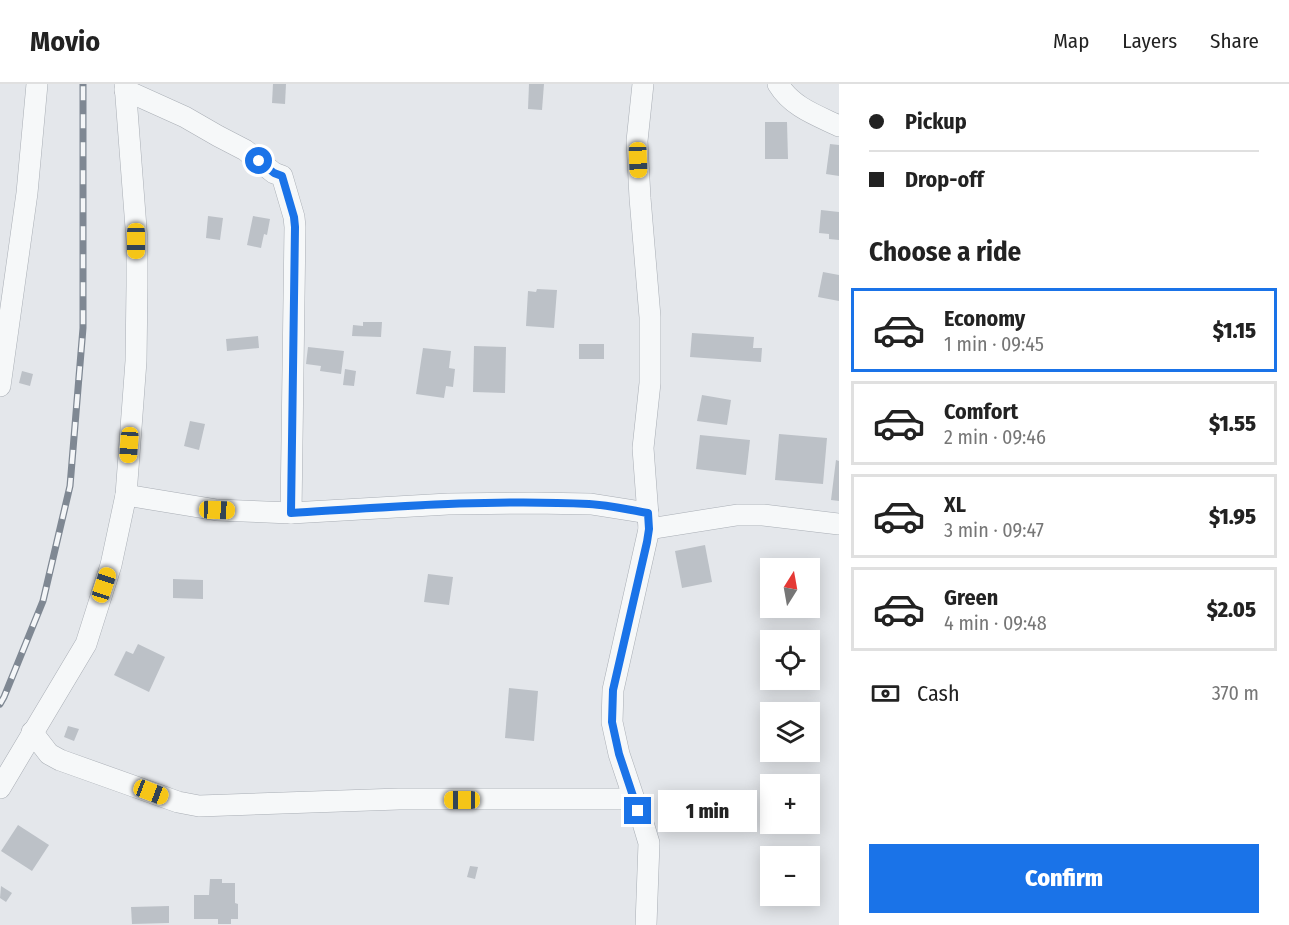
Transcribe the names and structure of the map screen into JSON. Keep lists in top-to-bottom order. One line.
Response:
{"north":"top","page":{"header":"Movio","nav":["Map","Layers","Share"],"banner":["Pickup","Drop-off"],"heading":"Choose a ride","list":[{"name":"Economy","note":"1 min · 09:45","value":"$1.15"},{"name":"Comfort","note":"2 min · 09:46","value":"$1.55"},{"name":"XL","note":"3 min · 09:47","value":"$1.95"},{"name":"Green","note":"4 min · 09:48","value":"$2.05"}],"map_buttons":["+","−"],"pay":["Cash","370 m"],"bubble":"1 min","buttons":"Confirm"}}
